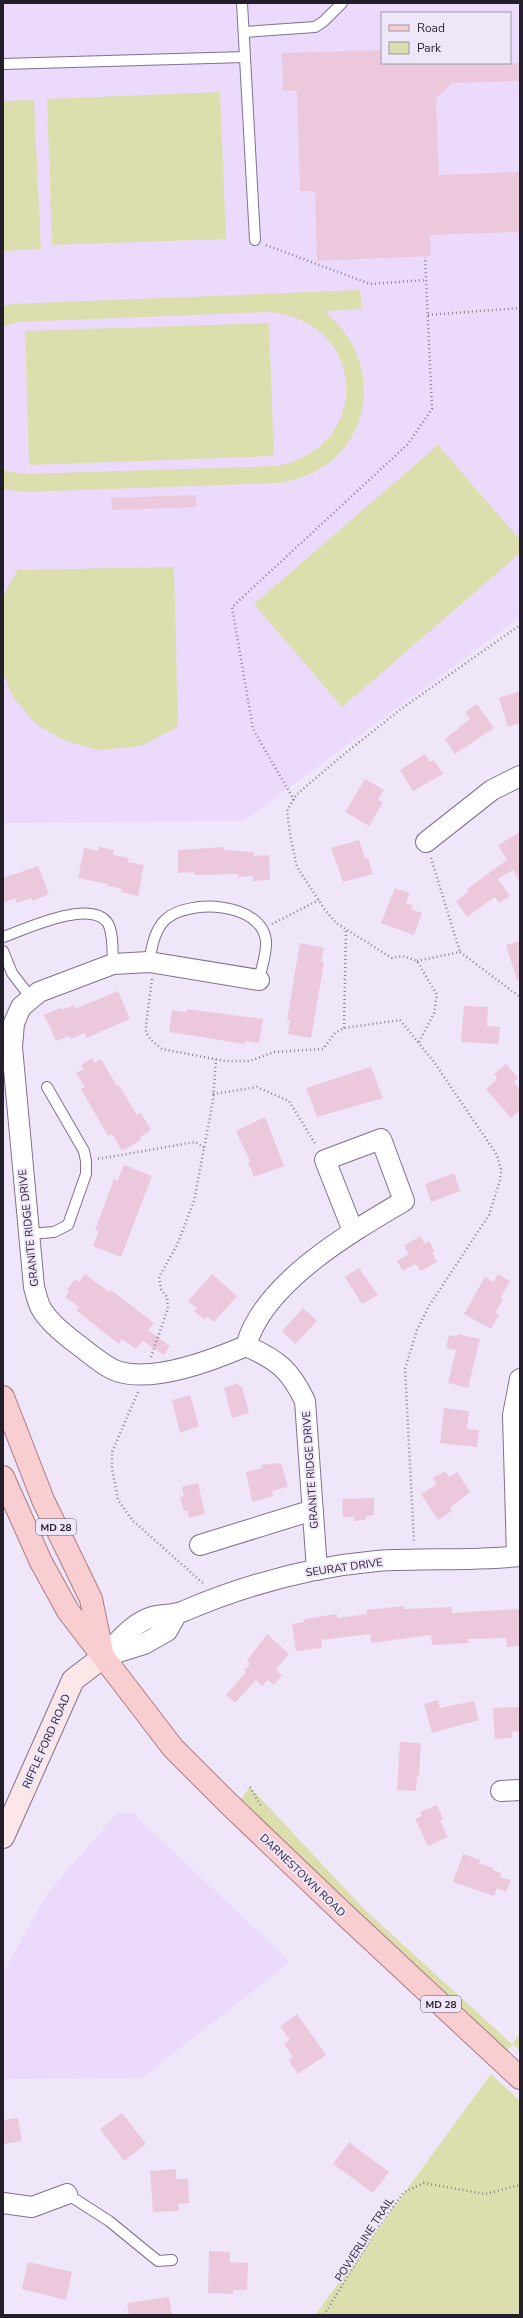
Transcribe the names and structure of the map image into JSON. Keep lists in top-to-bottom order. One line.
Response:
{"streets":{"main road":["MD 28","DARNESTOWN ROAD"],"street":["GRANITE RIDGE DRIVE","SEURAT DRIVE","RIFFLE FORD ROAD"],"path":["POWERLINE TRAIL"]},"crossings":[["GRANITE RIDGE DRIVE","SEURAT DRIVE"],["SEURAT DRIVE","RIFFLE FORD ROAD"],["SEURAT DRIVE","DARNESTOWN ROAD"],["RIFFLE FORD ROAD","DARNESTOWN ROAD"]],"legend":["Road","Park"]}
